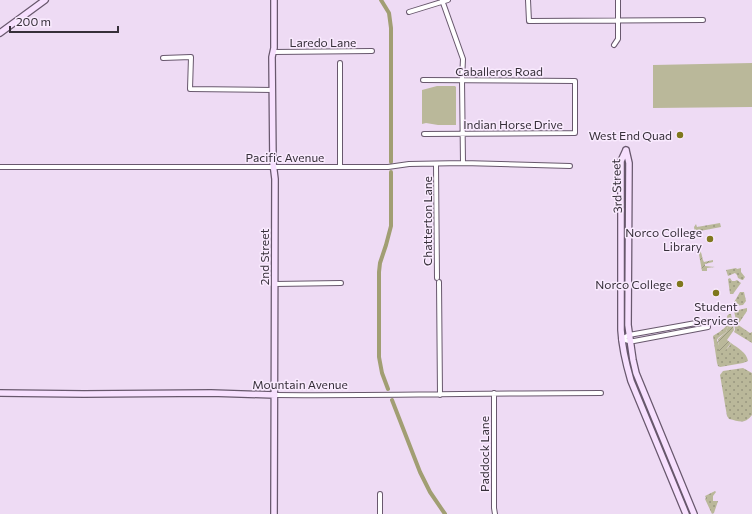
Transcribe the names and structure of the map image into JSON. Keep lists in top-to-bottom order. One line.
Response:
{"streets":{"street":["Laredo Lane","Caballeros Road","Indian Horse Drive","Pacific Avenue","3rd Street","Chatterton Lane","2nd Street","Mountain Avenue","Paddock Lane"]},"crossings":[["Laredo Lane","2nd Street"],["Caballeros Road","Indian Horse Drive"],["Pacific Avenue","Chatterton Lane"],["Pacific Avenue","2nd Street"],["Chatterton Lane","Mountain Avenue"],["2nd Street","Mountain Avenue"],["Mountain Avenue","Paddock Lane"]],"places":["West End Quad","Norco College Library","Norco College","Student Services"],"scale_bar":"200 m"}
